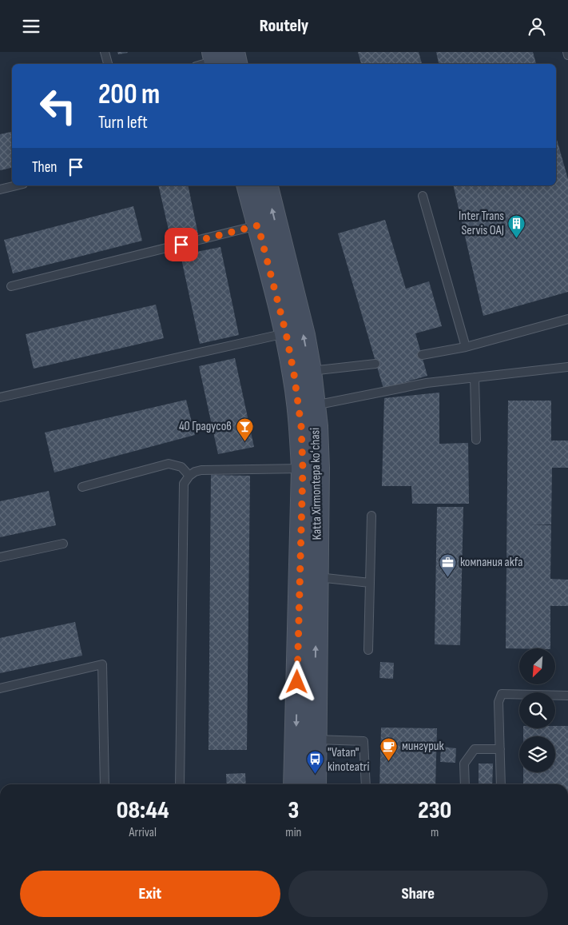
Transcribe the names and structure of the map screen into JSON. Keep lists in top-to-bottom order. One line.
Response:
{"streets":{"main road":["Katta Xirmontepa koʻchasi"]},"places":{"building":["Inter Trans Servis OAJ"],"bar":["40 Градусов"],"office":["компания akfa"],"cafe":["мингурик"],"bus stop":["\"Vatan\" kinoteatri"]},"north":"bottom left","page":{"header":"Routely","turn":["200 m","Turn left"],"then":"Then","eta":["08:44","Arrival","3","min","230","m"],"buttons":["Exit","Share"]}}
